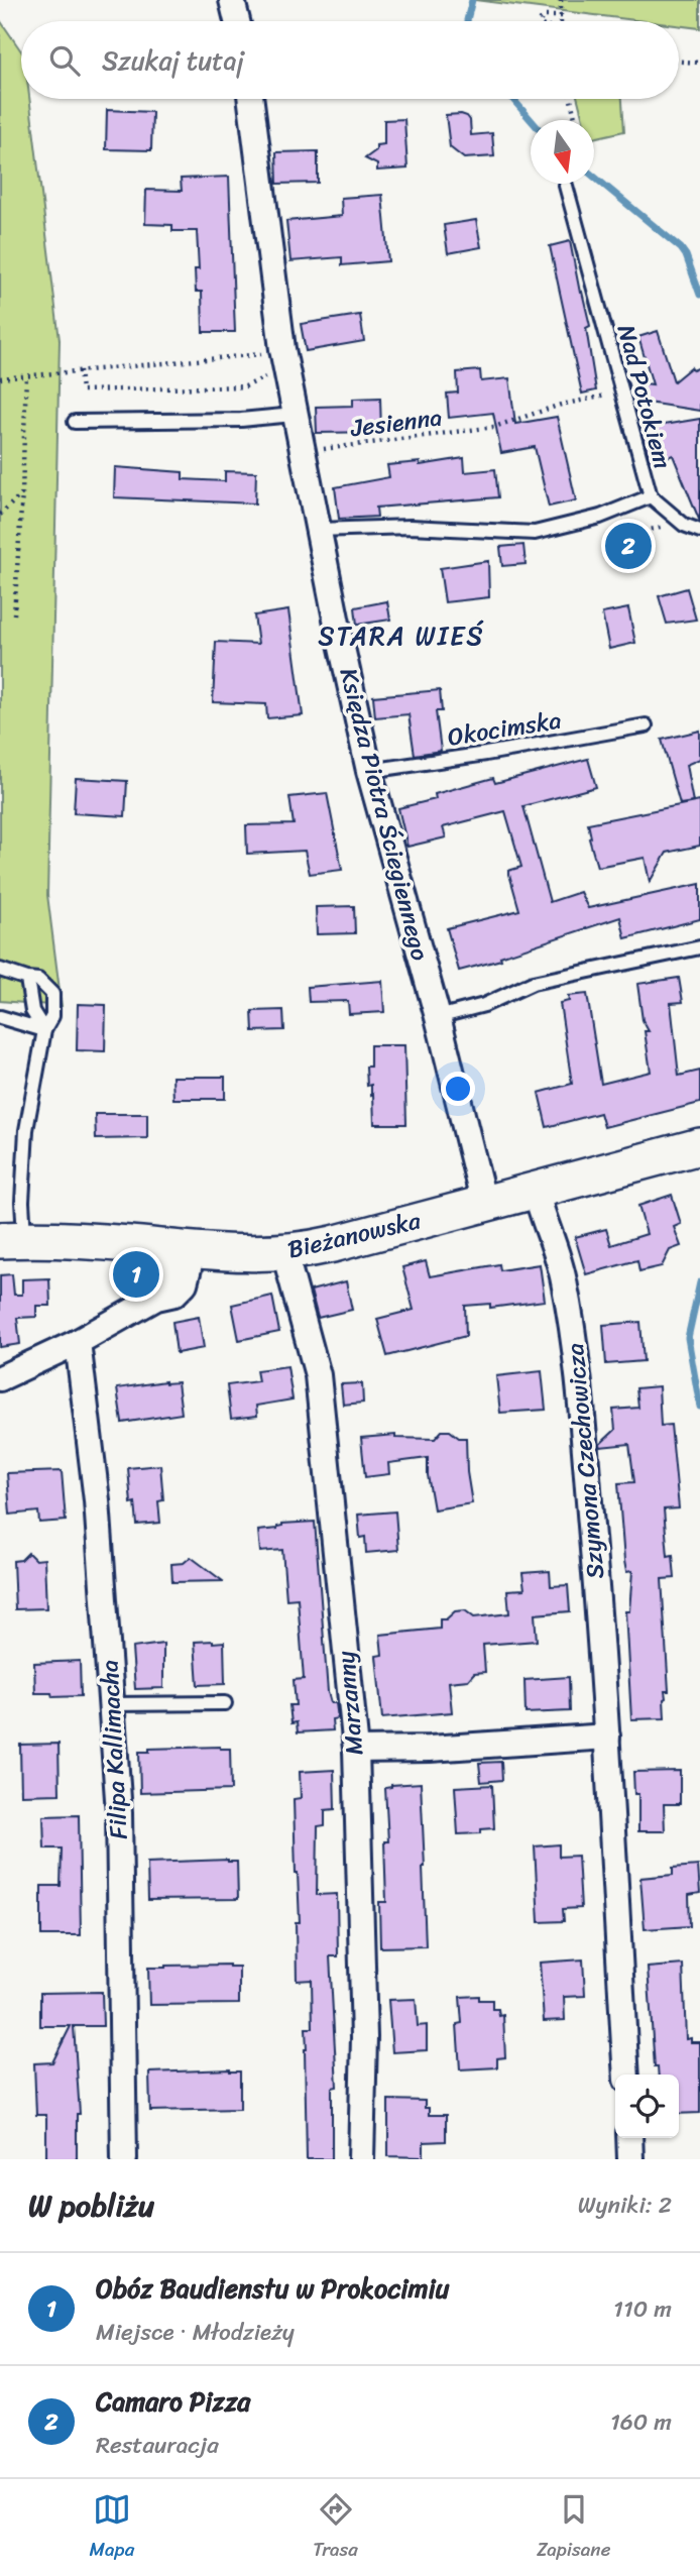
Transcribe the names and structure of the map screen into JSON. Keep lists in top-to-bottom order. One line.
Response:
{"streets":{"street":["Księdza Piotra Ściegiennego","Bieżanowska","Szymona Czechowicza","Marzanny","Filipa Kallimacha"],"lane":["Nad Potokiem","Okocimska"],"path":["Jesienna"]},"crossings":[["Nad Potokiem","Jesienna"],["Nad Potokiem","Księdza Piotra Ściegiennego"],["Jesienna","Księdza Piotra Ściegiennego"],["Okocimska","Księdza Piotra Ściegiennego"],["Księdza Piotra Ściegiennego","Bieżanowska"],["Bieżanowska","Szymona Czechowicza"],["Bieżanowska","Marzanny"]],"districts":["STARA WIEŚ"],"north":"bottom","page":{"search":"Szukaj tutaj","pins":["2","1"],"heading":["W pobliżu","Wyniki: 2"],"list":[{"mark":"1","name":"Obóz Baudienstu w Prokocimiu","note":"Miejsce · Młodzieży","value":"110 m"},{"mark":"2","name":"Camaro Pizza","note":"Restauracja","value":"160 m"}],"nav":["Mapa","Trasa","Zapisane"]}}
